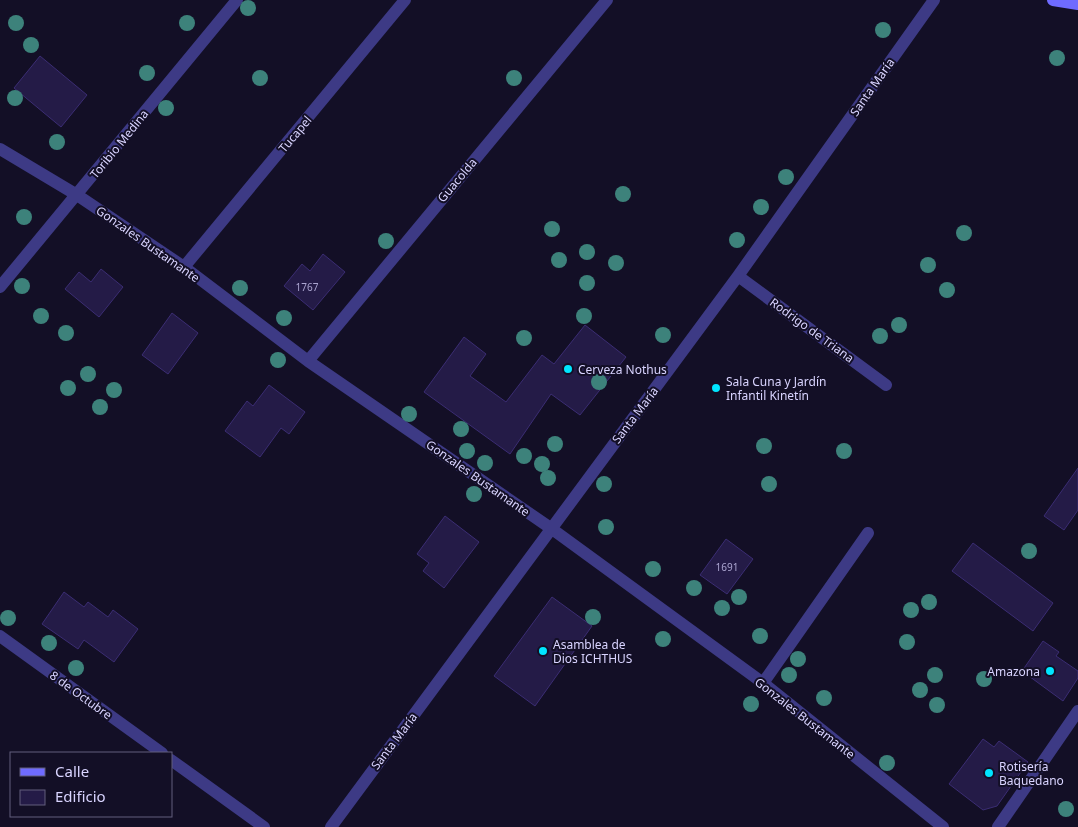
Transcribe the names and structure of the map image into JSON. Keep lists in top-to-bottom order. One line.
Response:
{"streets":{"street":["Santa María","Tucapel","Toribio Medina","Guacolda","Gonzales Bustamante","Rodrigo de Triana","8 de Octubre"]},"crossings":[["Santa María","Gonzales Bustamante"],["Santa María","Rodrigo de Triana"],["Tucapel","Gonzales Bustamante"],["Toribio Medina","Gonzales Bustamante"],["Guacolda","Gonzales Bustamante"]],"places":["Cerveza Nothus","Sala Cuna y Jardín Infantil Kinetín","Asamblea de Dios ICHTHUS","Amazona","Rotisería Baquedano"],"house_numbers":["1767","1691"],"legend":["Calle","Edificio"]}
